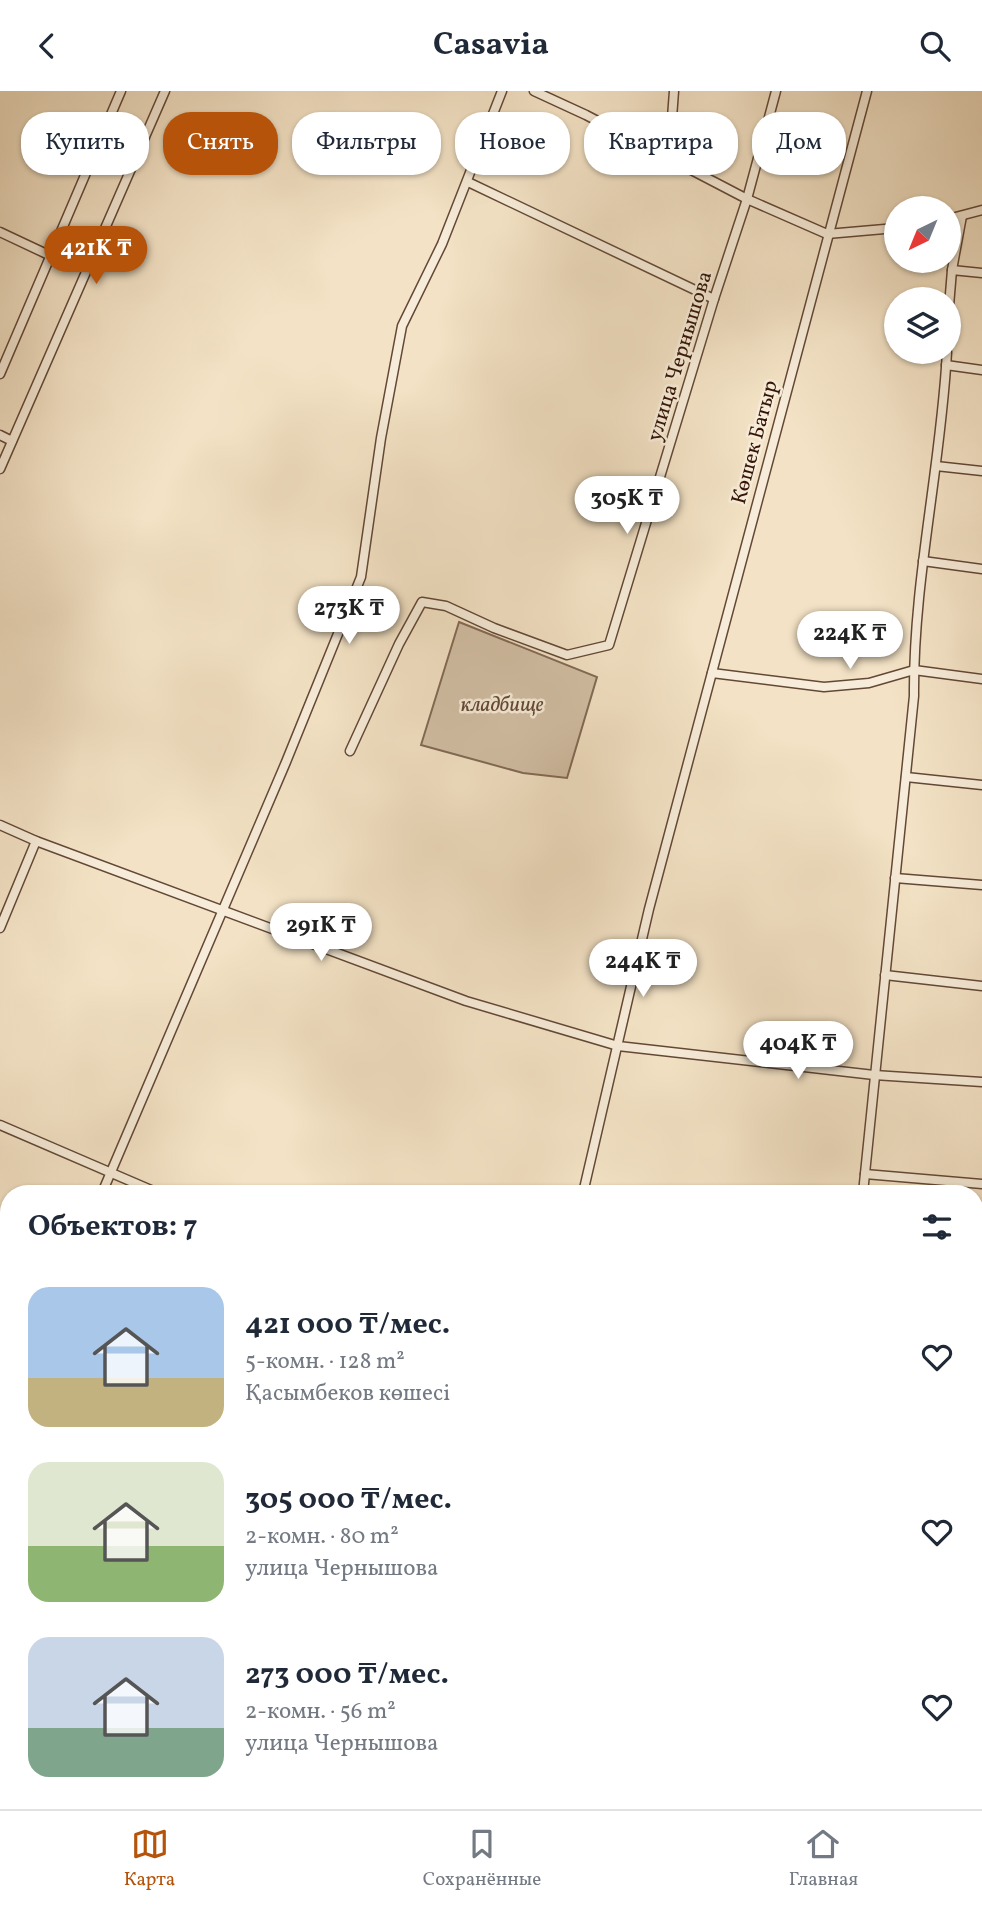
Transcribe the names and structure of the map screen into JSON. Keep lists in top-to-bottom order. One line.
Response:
{"streets":{"street":["улица Чернышова","Көшек Батыр"]},"parks":["кладбище"],"north":"bottom left","page":{"header":"Casavia","chip":["Купить","Снять","Фильтры","Новое","Квартира","Дом"],"price":["421K ₸","305K ₸","273K ₸","224K ₸","291K ₸","244K ₸","404K ₸"],"heading":"Объектов: 7","list":[{"name":"421 000 ₸/мес.","note":"5-комн. · 128 m² · Қасымбеков көшесі"},{"name":"305 000 ₸/мес.","note":"2-комн. · 80 m² · улица Чернышова"},{"name":"273 000 ₸/мес.","note":"2-комн. · 56 m² · улица Чернышова"}],"tabs":["Карта","Сохранённые","Главная"]}}
